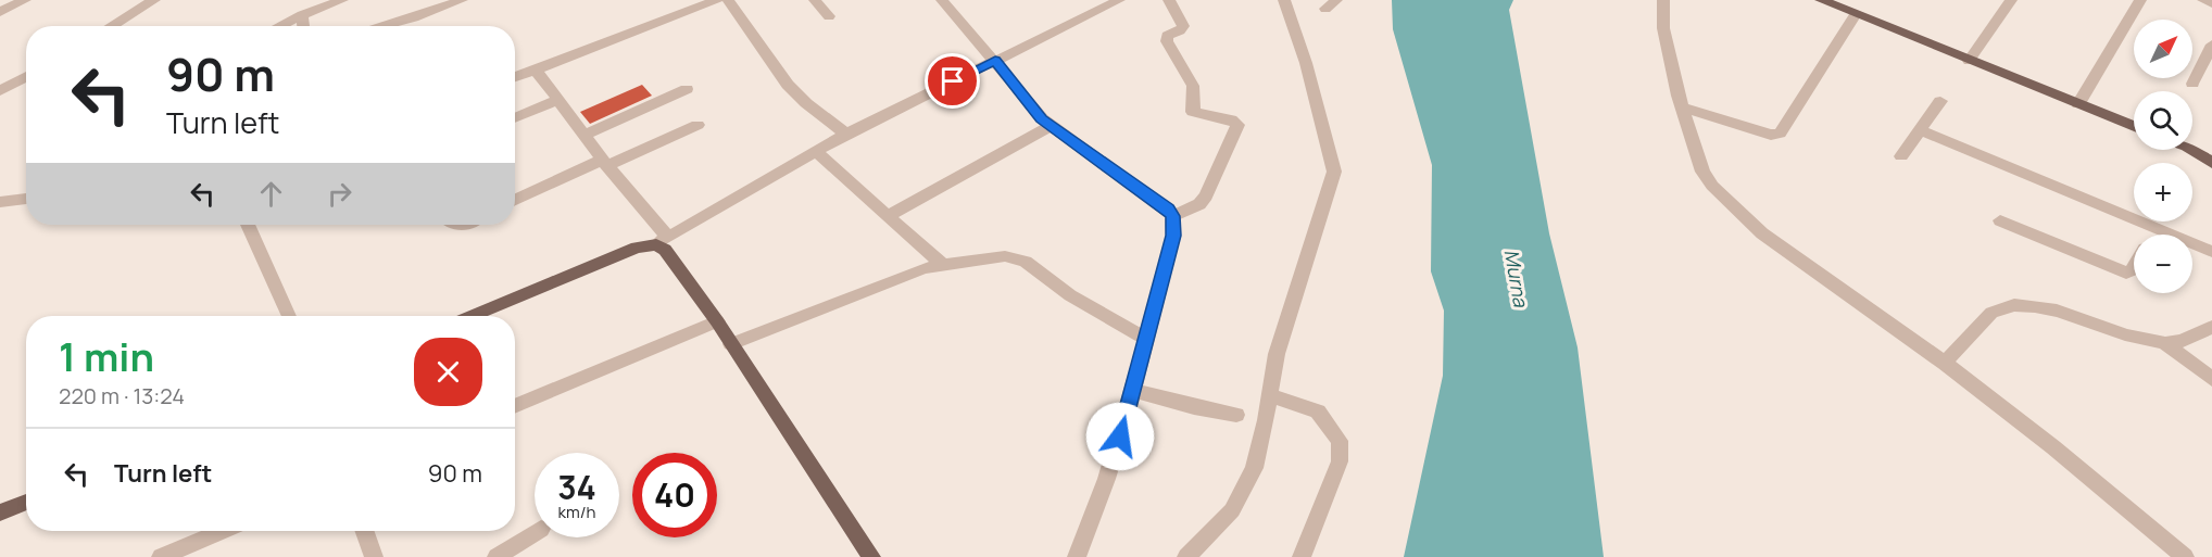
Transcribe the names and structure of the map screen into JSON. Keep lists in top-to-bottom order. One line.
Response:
{"water":["Murna"],"north":"top right","page":{"map_buttons":["+","−"],"turn":["90 m","Turn left"],"heading":["1 min","220 m · 13:24"],"list":[{"name":"Turn left","value":"90 m"}],"speed":"34 km/h","limit":"40"}}
